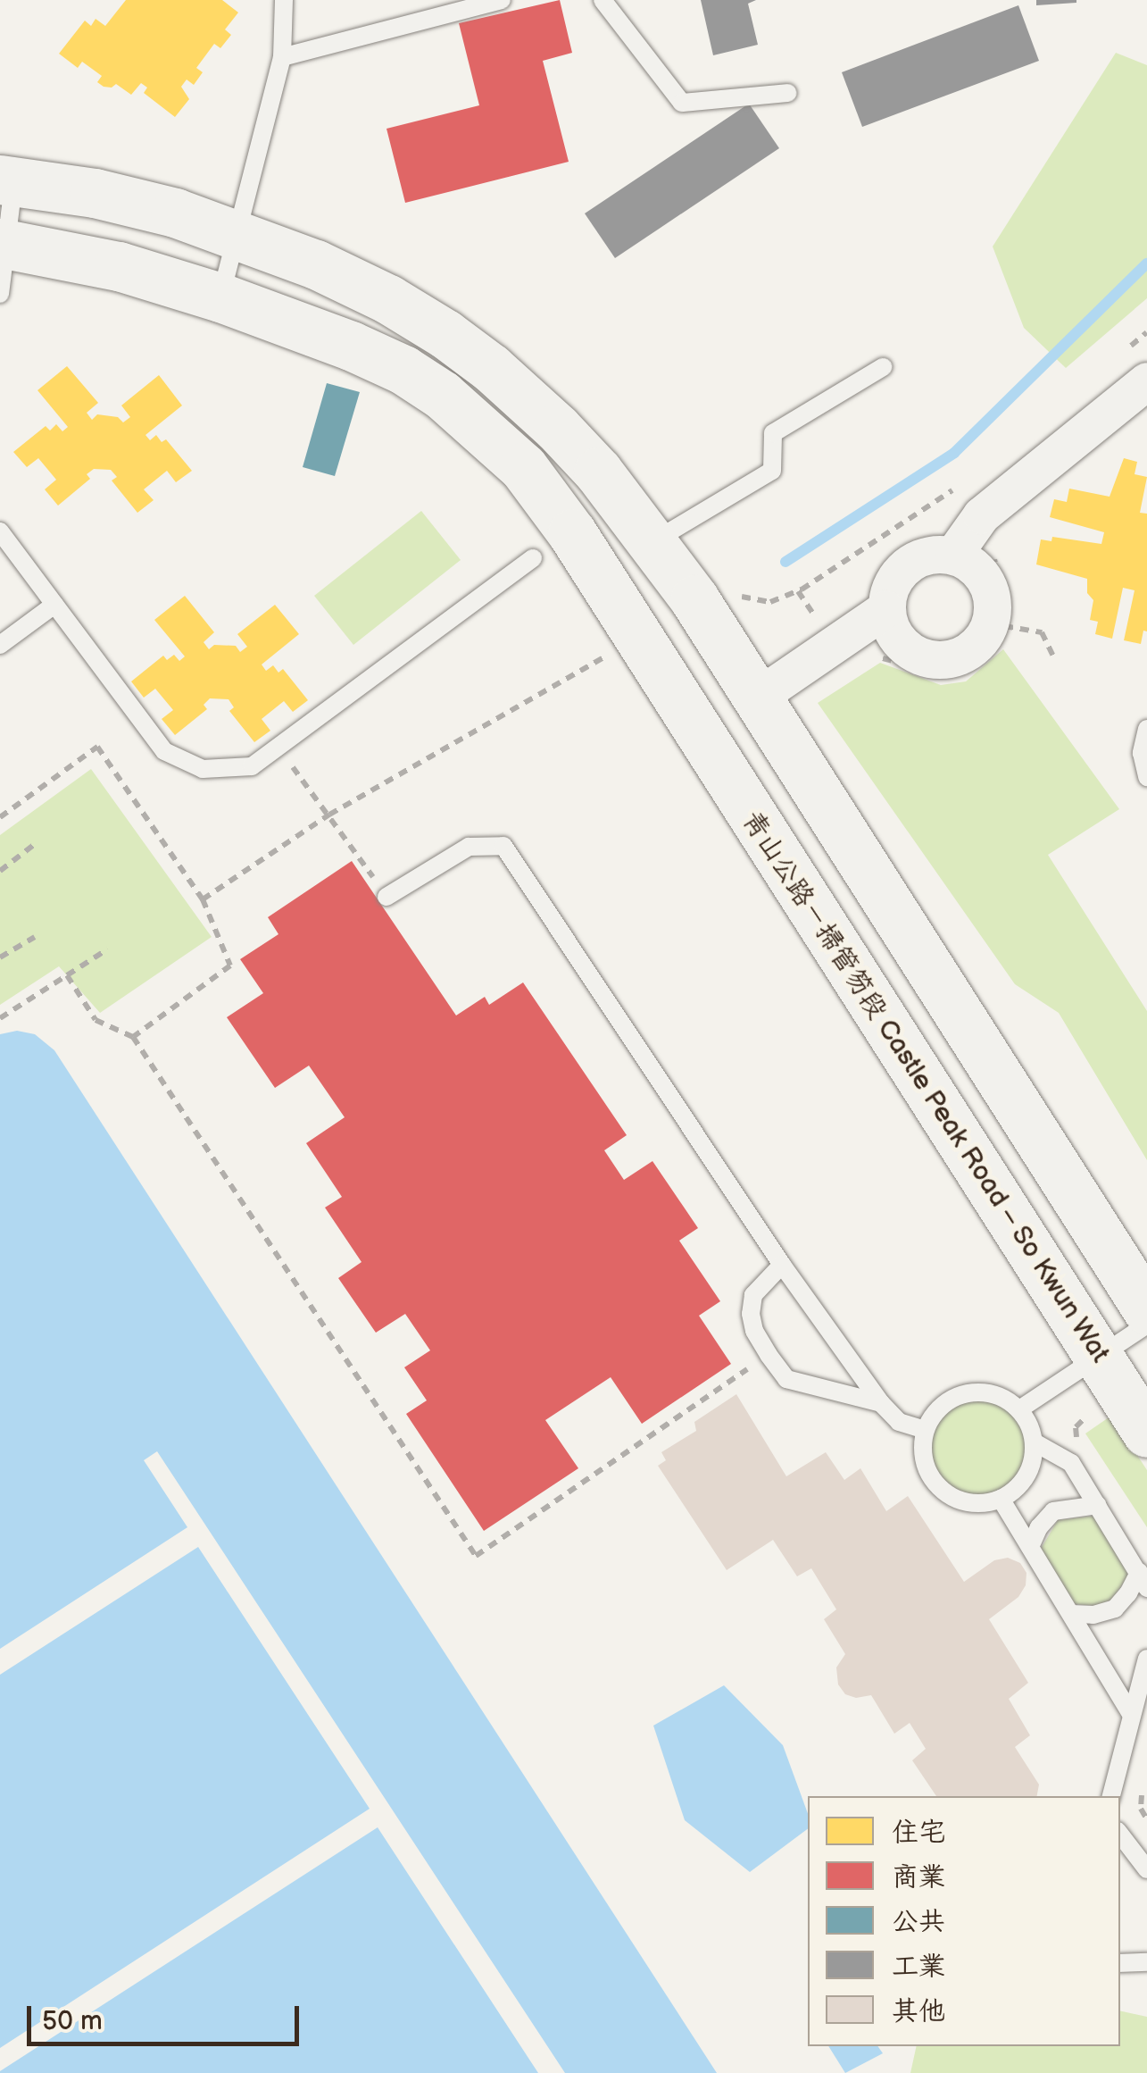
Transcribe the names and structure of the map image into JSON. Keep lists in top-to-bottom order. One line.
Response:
{"streets":{"main road":["青山公路－掃管笏段 Castle Peak Road – So Kwun Wat"]},"legend":["住宅","商業","公共","工業","其他"],"scale_bar":"50 m"}
